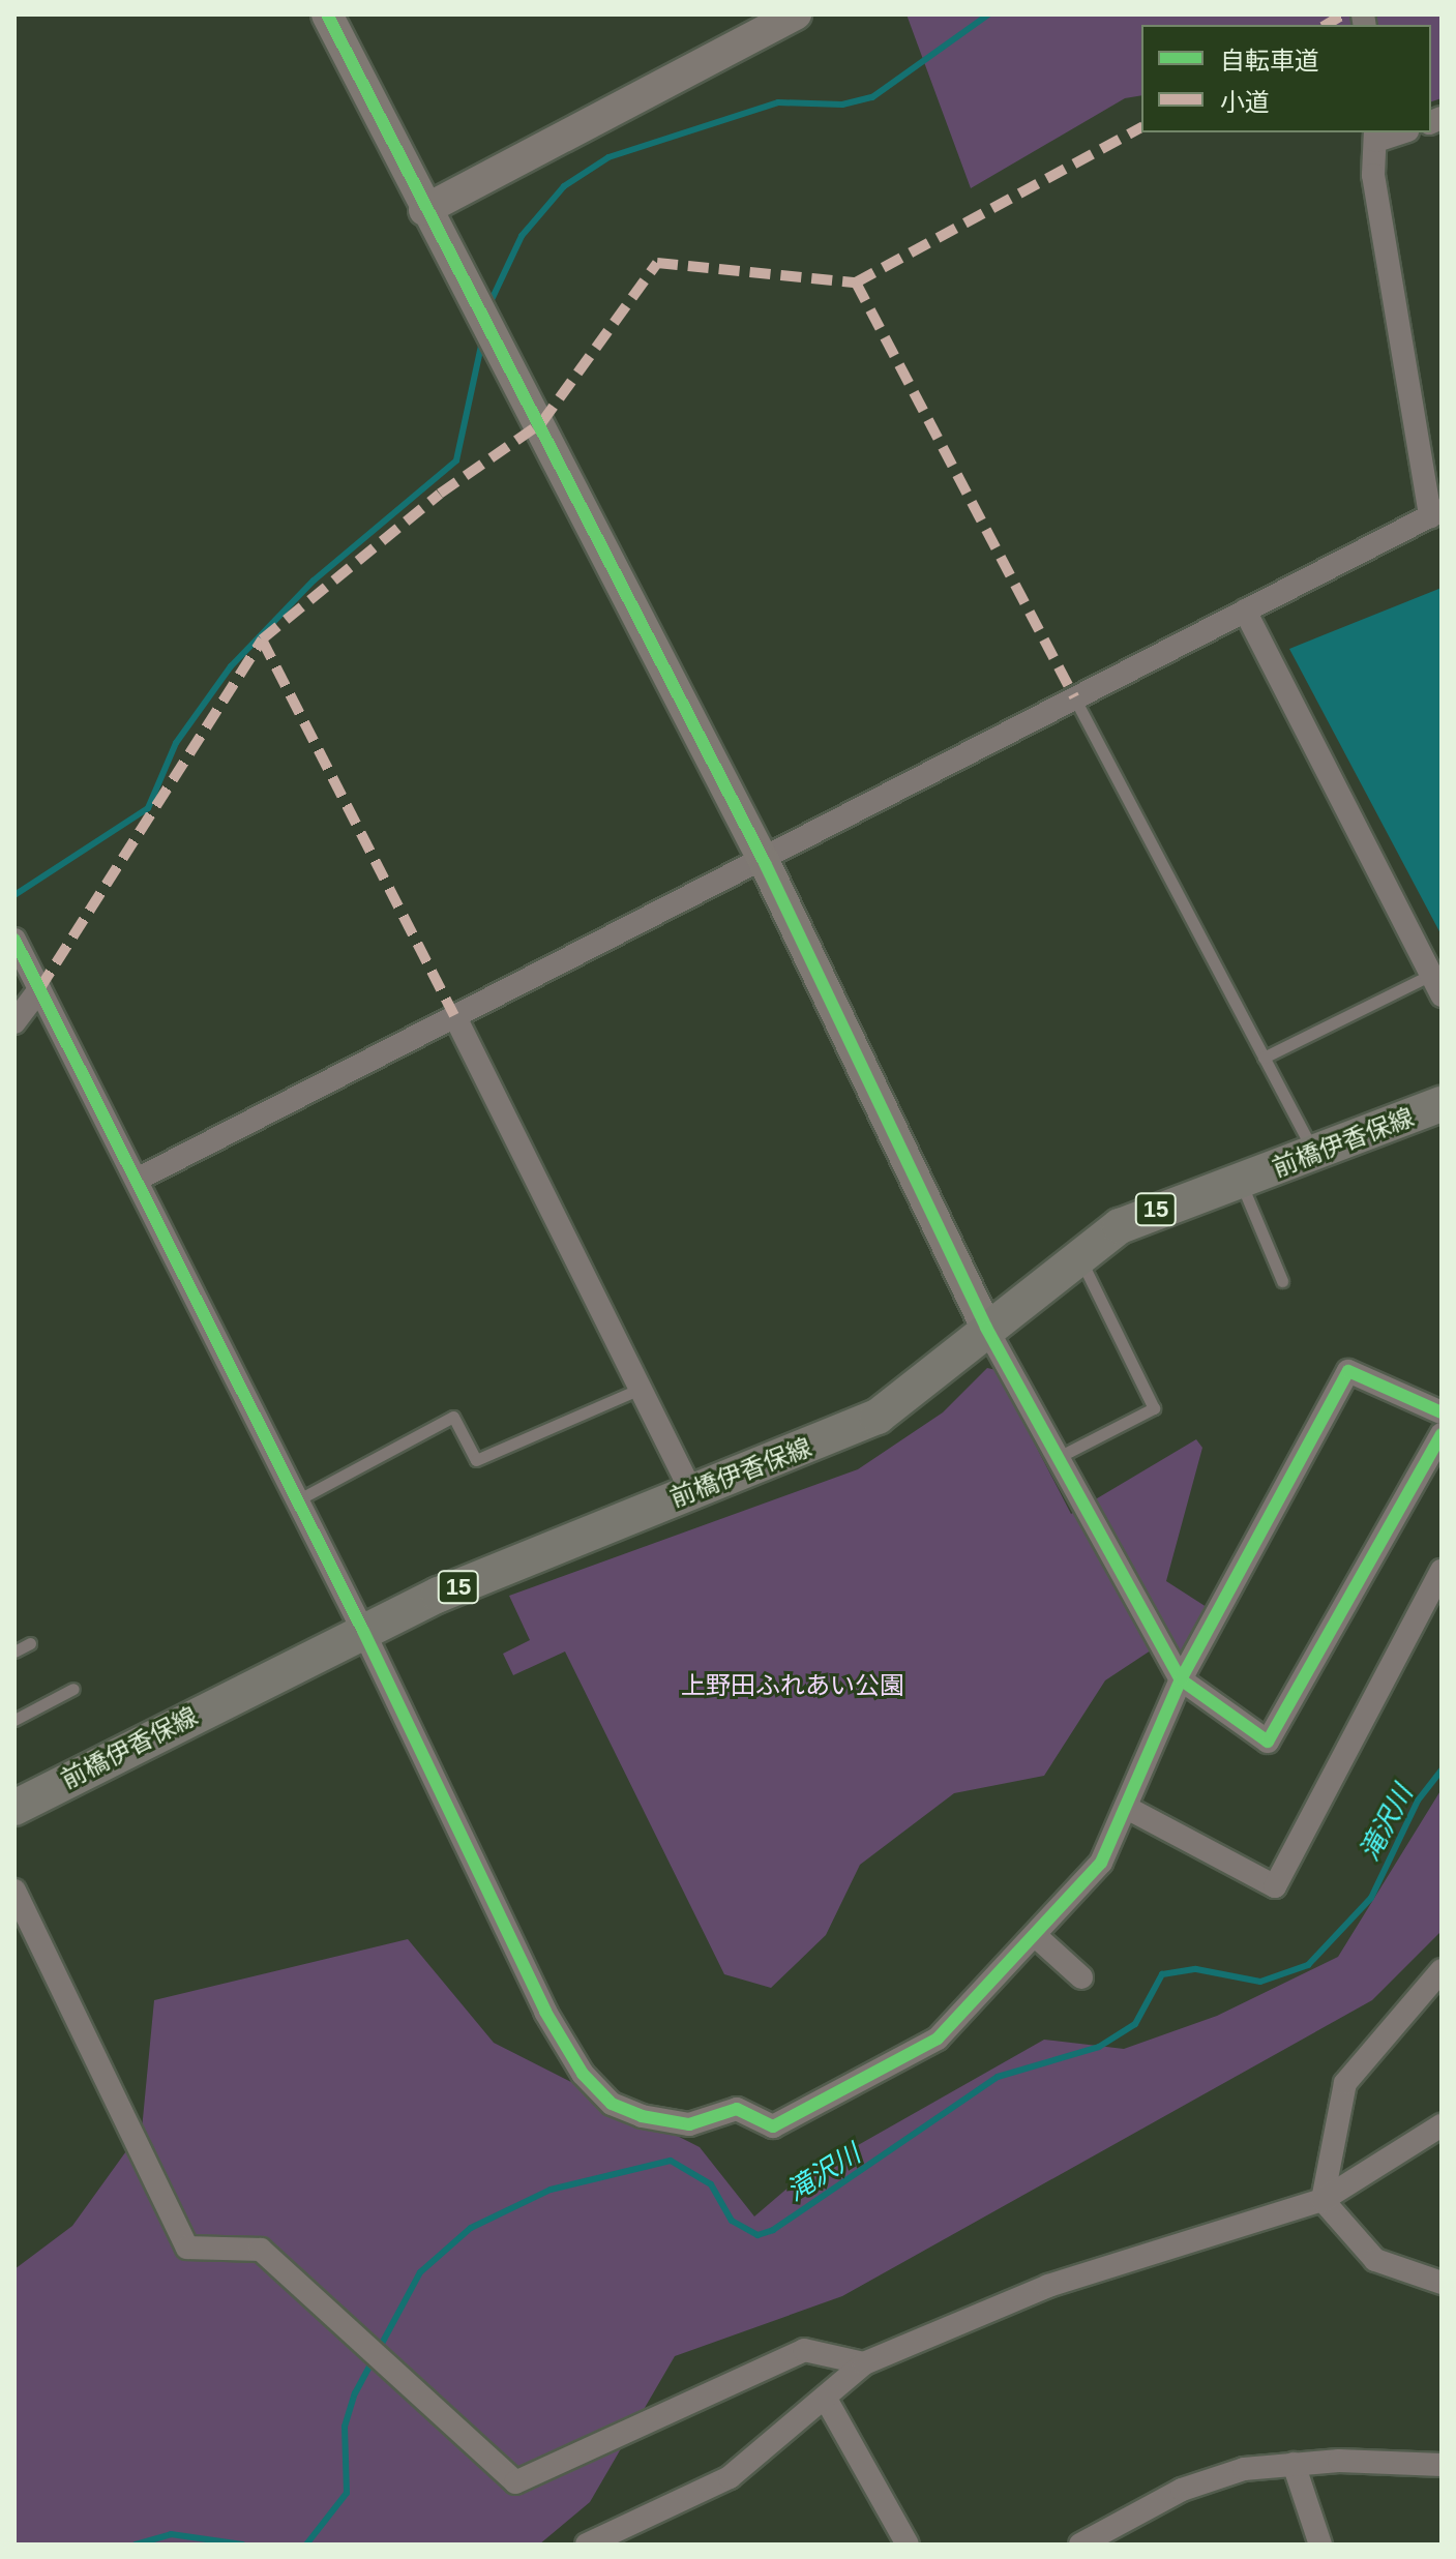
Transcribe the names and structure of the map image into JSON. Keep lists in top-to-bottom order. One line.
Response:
{"streets":{"main road":["前橋伊香保線","15"]},"water":["滝沢川"],"parks":["上野田ふれあい公園"],"legend":["自転車道","小道"]}
